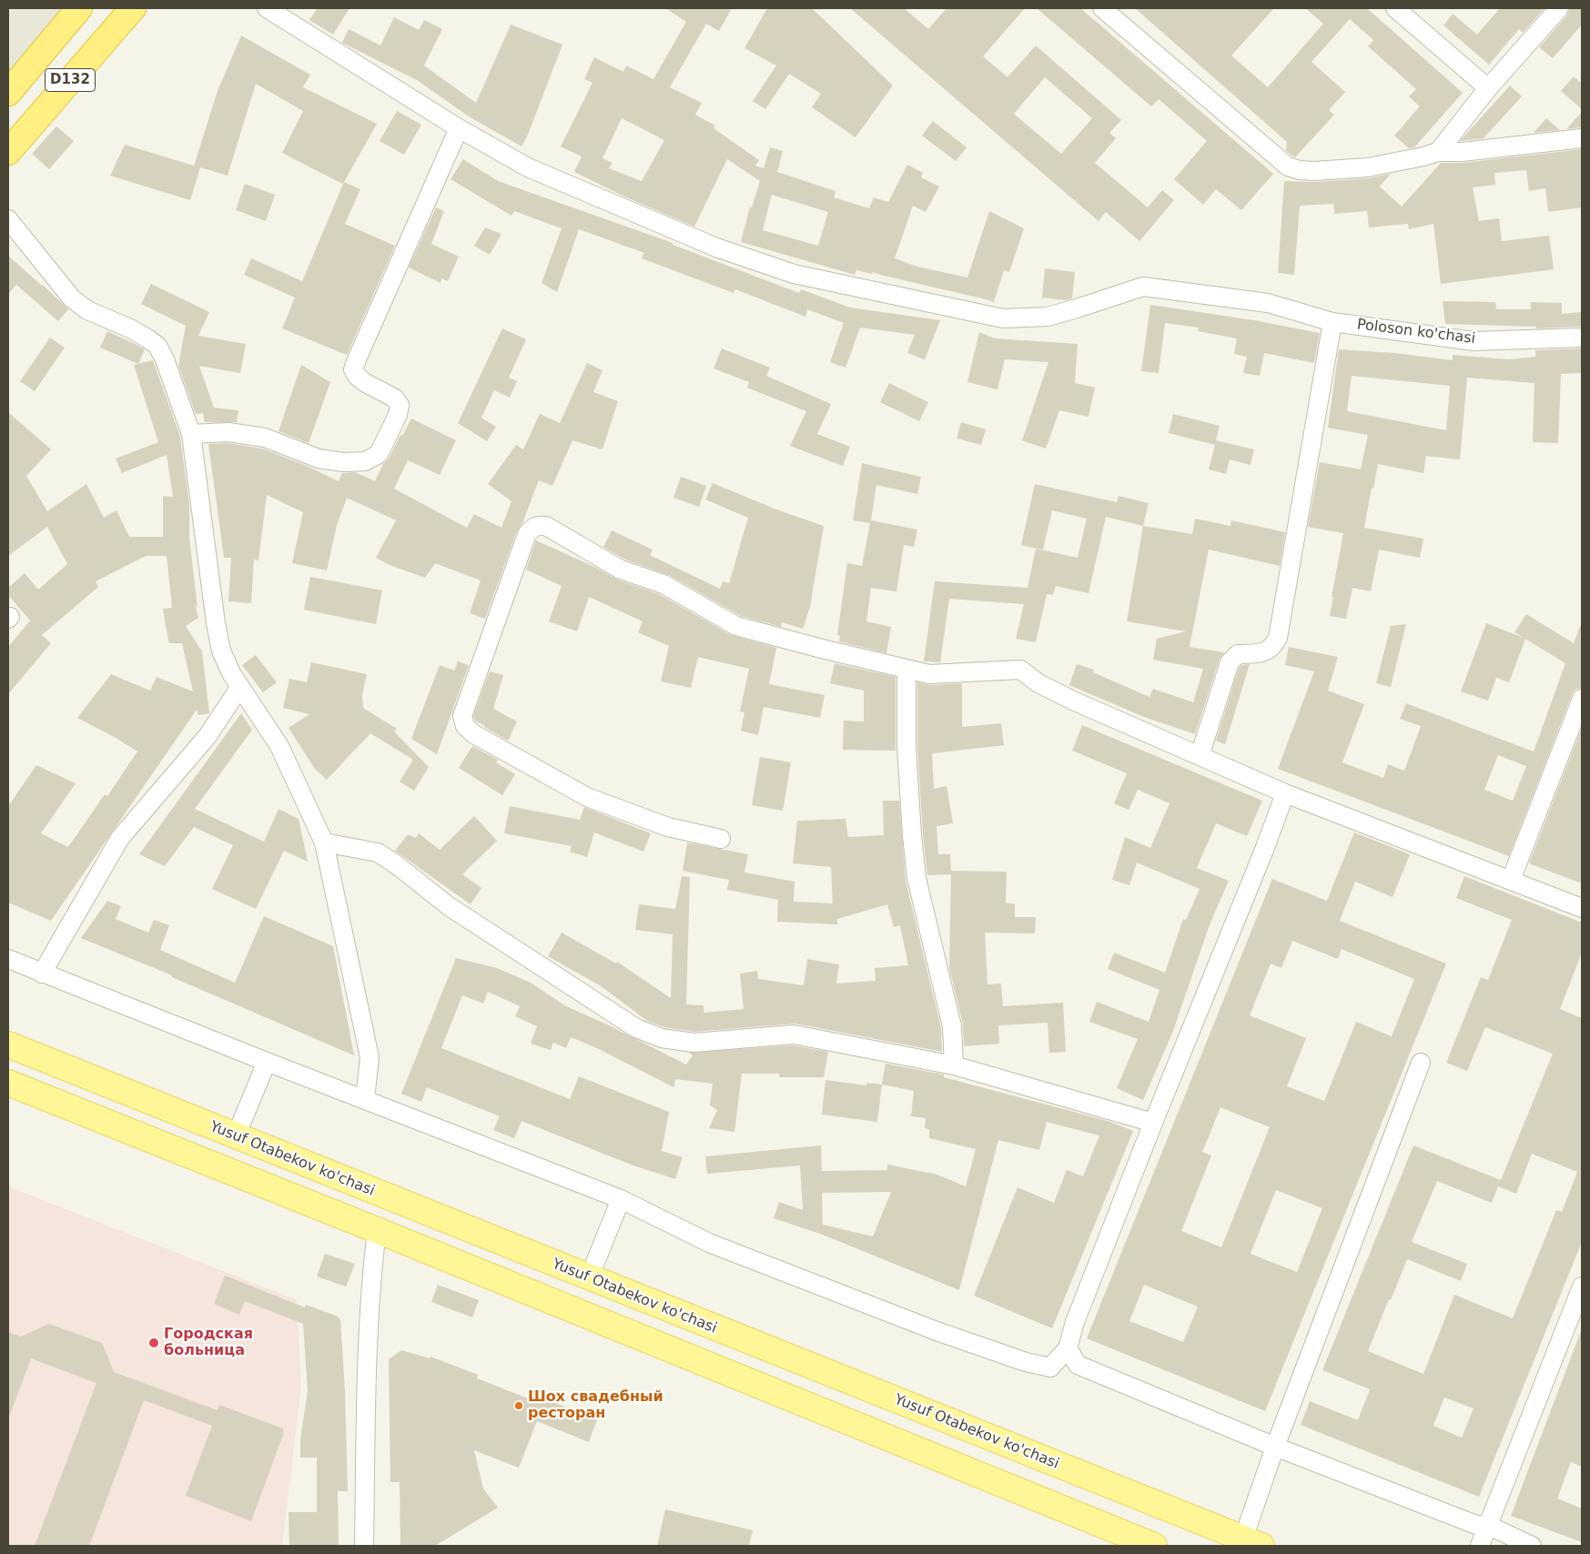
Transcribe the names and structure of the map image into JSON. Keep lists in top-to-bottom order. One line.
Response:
{"streets":{"highway":["D132"],"main road":["Yusuf Otabekov ko'chasi"],"street":["Poloson ko'chasi"]},"places":["Городская больница","Шох свадебный ресторан"]}
